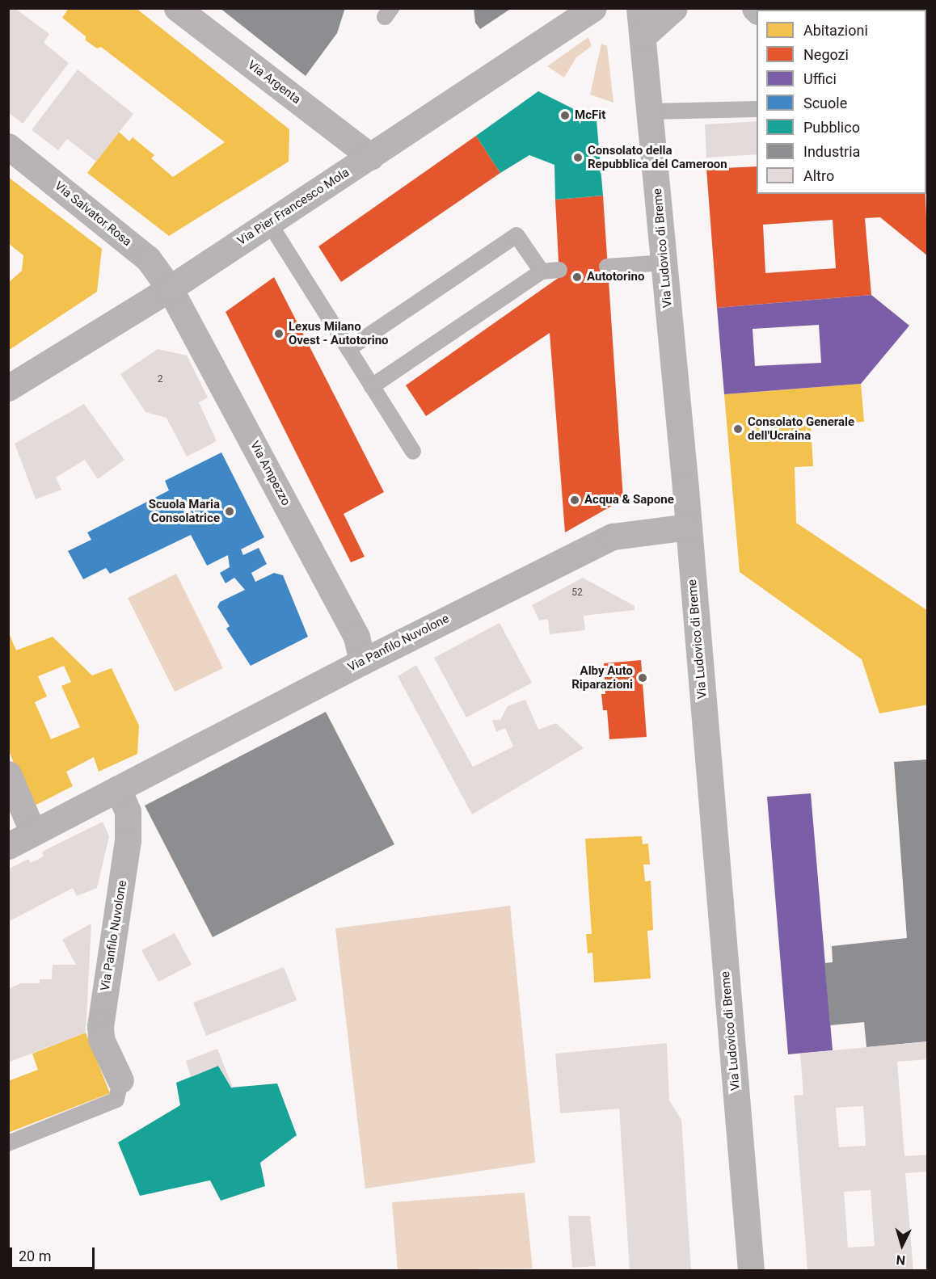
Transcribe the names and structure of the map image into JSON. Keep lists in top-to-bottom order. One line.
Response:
{"streets":{"street":["Via Argenta","Via Pier Francesco Mola","Via Salvator Rosa","Via Ludovico di Breme","Via Ampezzo","Via Panfilo Nuvolone"]},"crossings":[["Via Argenta","Via Pier Francesco Mola"],["Via Pier Francesco Mola","Via Salvator Rosa"],["Via Pier Francesco Mola","Via Ampezzo"],["Via Salvator Rosa","Via Ampezzo"],["Via Ludovico di Breme","Via Panfilo Nuvolone"],["Via Ampezzo","Via Panfilo Nuvolone"]],"places":["McFit","Consolato della Repubblica del Cameroon","Autotorino","Lexus Milano Ovest - Autotorino","Consolato Generale dell'Ucraina","Acqua & Sapone","Scuola Maria Consolatrice","Alby Auto Riparazioni"],"house_numbers":["2","52"],"legend":["Abitazioni","Negozi","Uffici","Scuole","Pubblico","Industria","Altro"],"scale_bar":"20 m","north":"bottom"}
